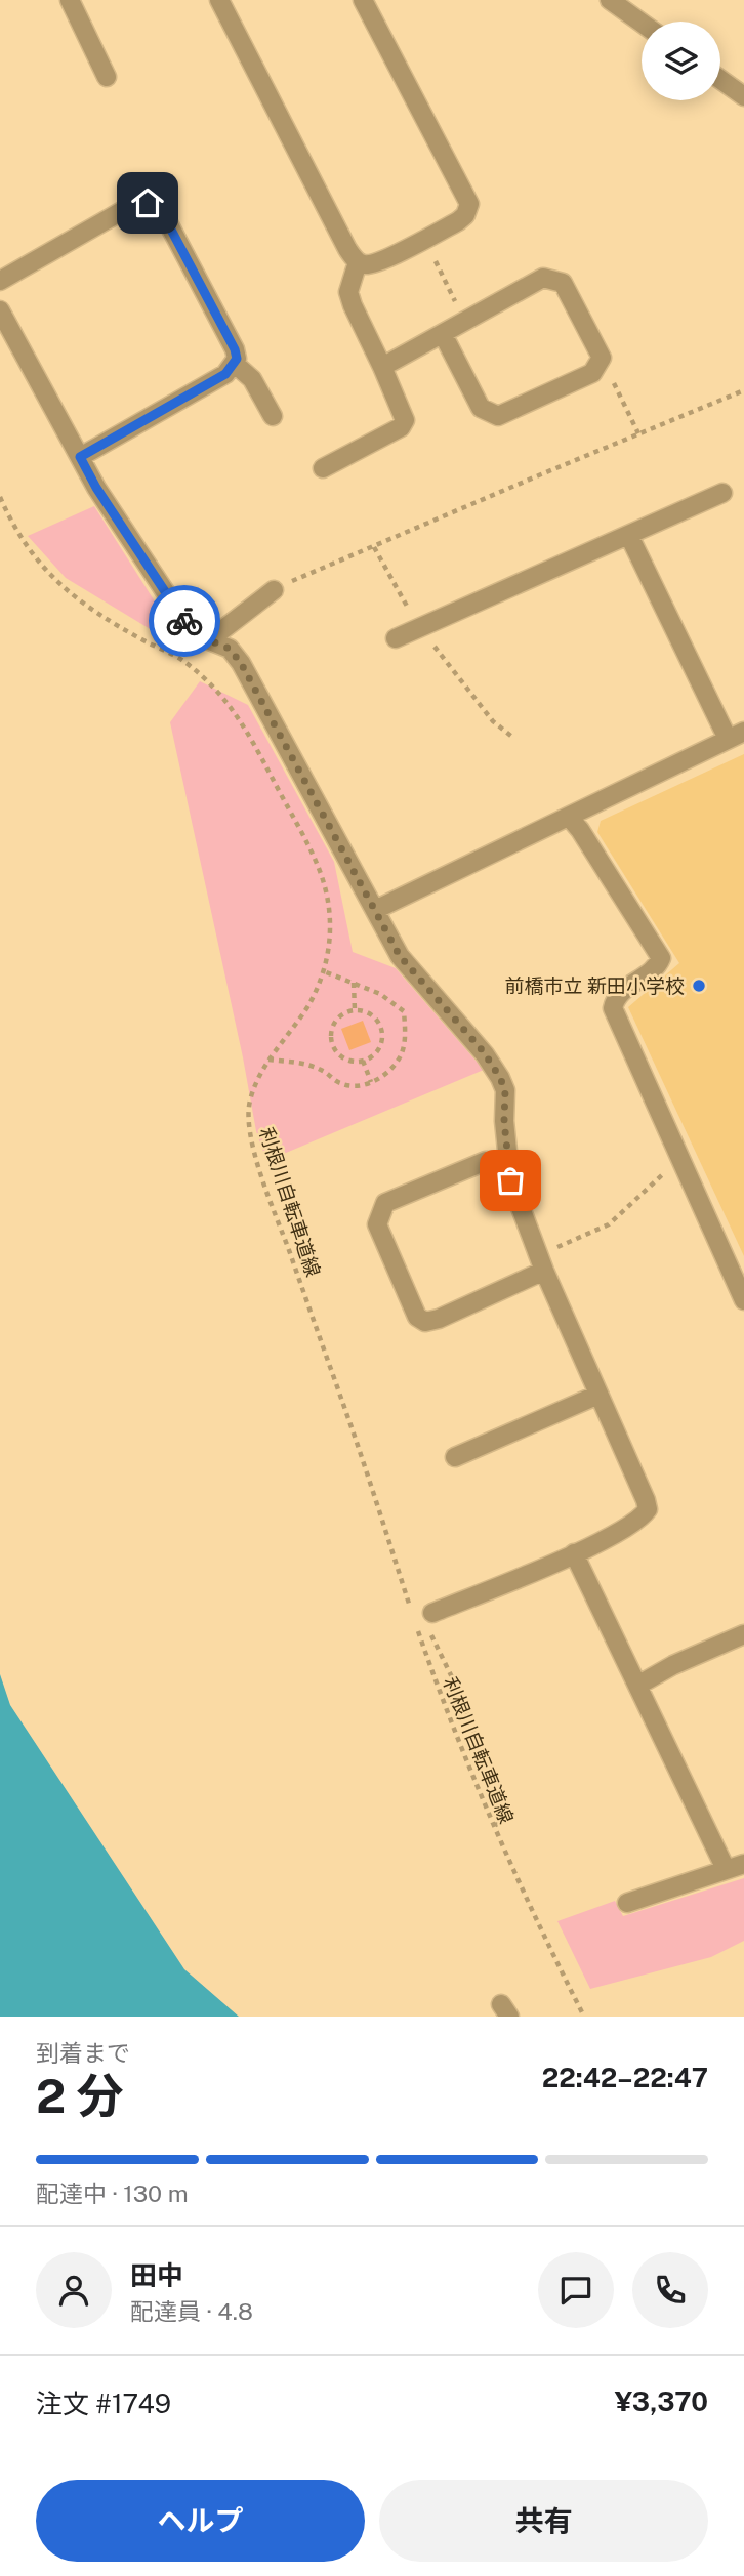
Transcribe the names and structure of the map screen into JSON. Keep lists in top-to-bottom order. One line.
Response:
{"streets":{"path":["利根川自転車道線"]},"places":["前橋市立 新田小学校"],"page":{"heading":["2 分","到着まで","22:42–22:47"],"panel":["田中","配達員 · 4.8","注文 #1749","¥3,370"],"bar":"配達中 · 130 m","buttons":["ヘルプ","共有"]}}
